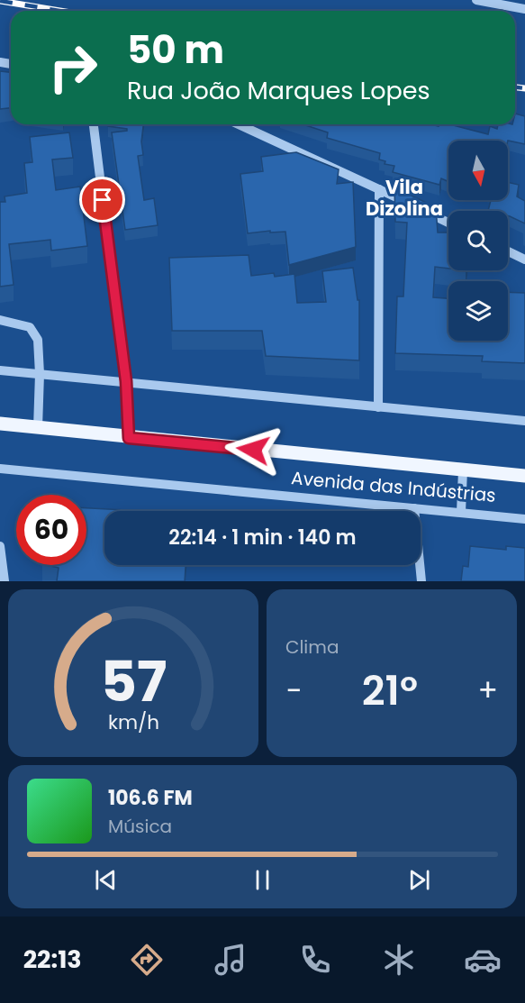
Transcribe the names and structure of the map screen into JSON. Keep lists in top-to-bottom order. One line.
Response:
{"streets":{"main road":["Avenida das Indústrias"]},"districts":["Vila Dizolina"],"north":"bottom","page":{"turn":["50 m","Rua João Marques Lopes"],"limit":"60","trip":"22:14 · 1 min · 140 m","tile":"Clima","heat":["−","21°","+"],"song":["106.6 FM","Música"],"tabs":"22:13","gauge":["57","km/h"]}}
